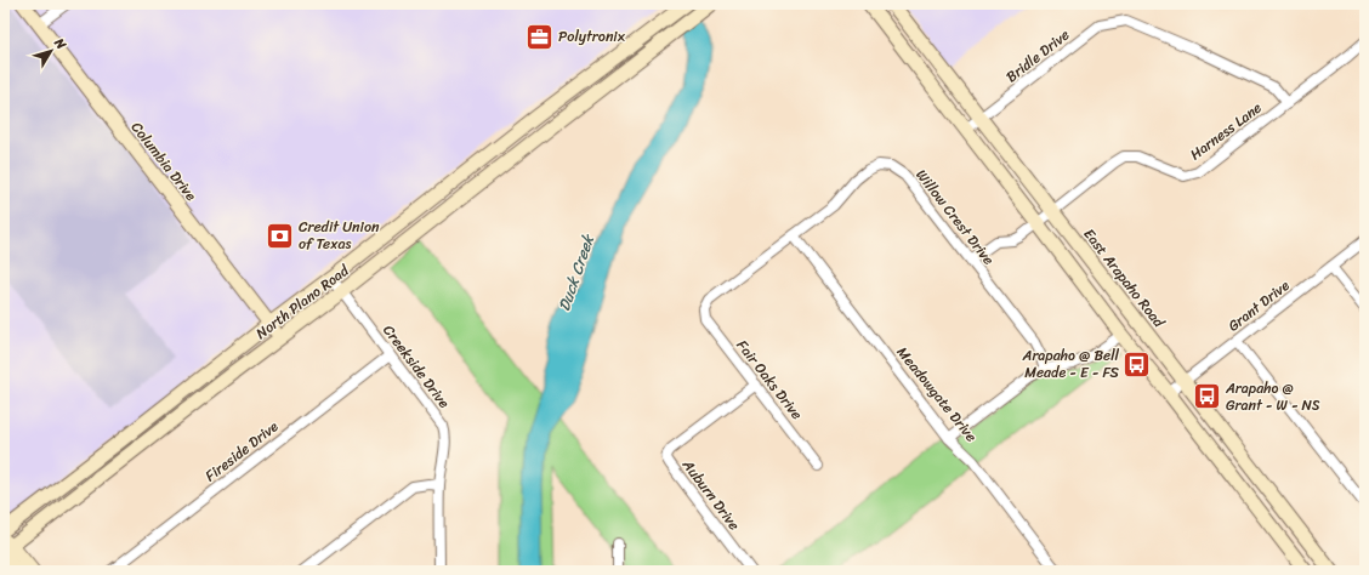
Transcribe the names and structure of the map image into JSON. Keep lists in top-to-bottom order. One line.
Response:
{"streets":{"main road":["Columbia Drive","East Arapaho Road","North Plano Road"],"street":["Bridle Drive","Harness Lane","Willow Crest Drive","Grant Drive","Creekside Drive","Fair Oaks Drive","Meadowgate Drive","Fireside Drive","Auburn Drive"]},"crossings":[["Bridle Drive","Harness Lane"],["Bridle Drive","East Arapaho Road"],["Harness Lane","Willow Crest Drive"],["Harness Lane","East Arapaho Road"],["Columbia Drive","North Plano Road"],["Willow Crest Drive","Fair Oaks Drive"],["Willow Crest Drive","Meadowgate Drive"],["East Arapaho Road","Grant Drive"],["North Plano Road","Creekside Drive"],["Creekside Drive","Fireside Drive"],["Fair Oaks Drive","Auburn Drive"]],"water":["Duck Creek"],"places":{"office":["Polytronix"],"bank":["Credit Union of Texas"],"bus stop":["Arapaho @ Bell Meade - E - FS","Arapaho @ Grant - W - NS"]},"north":"top right"}
